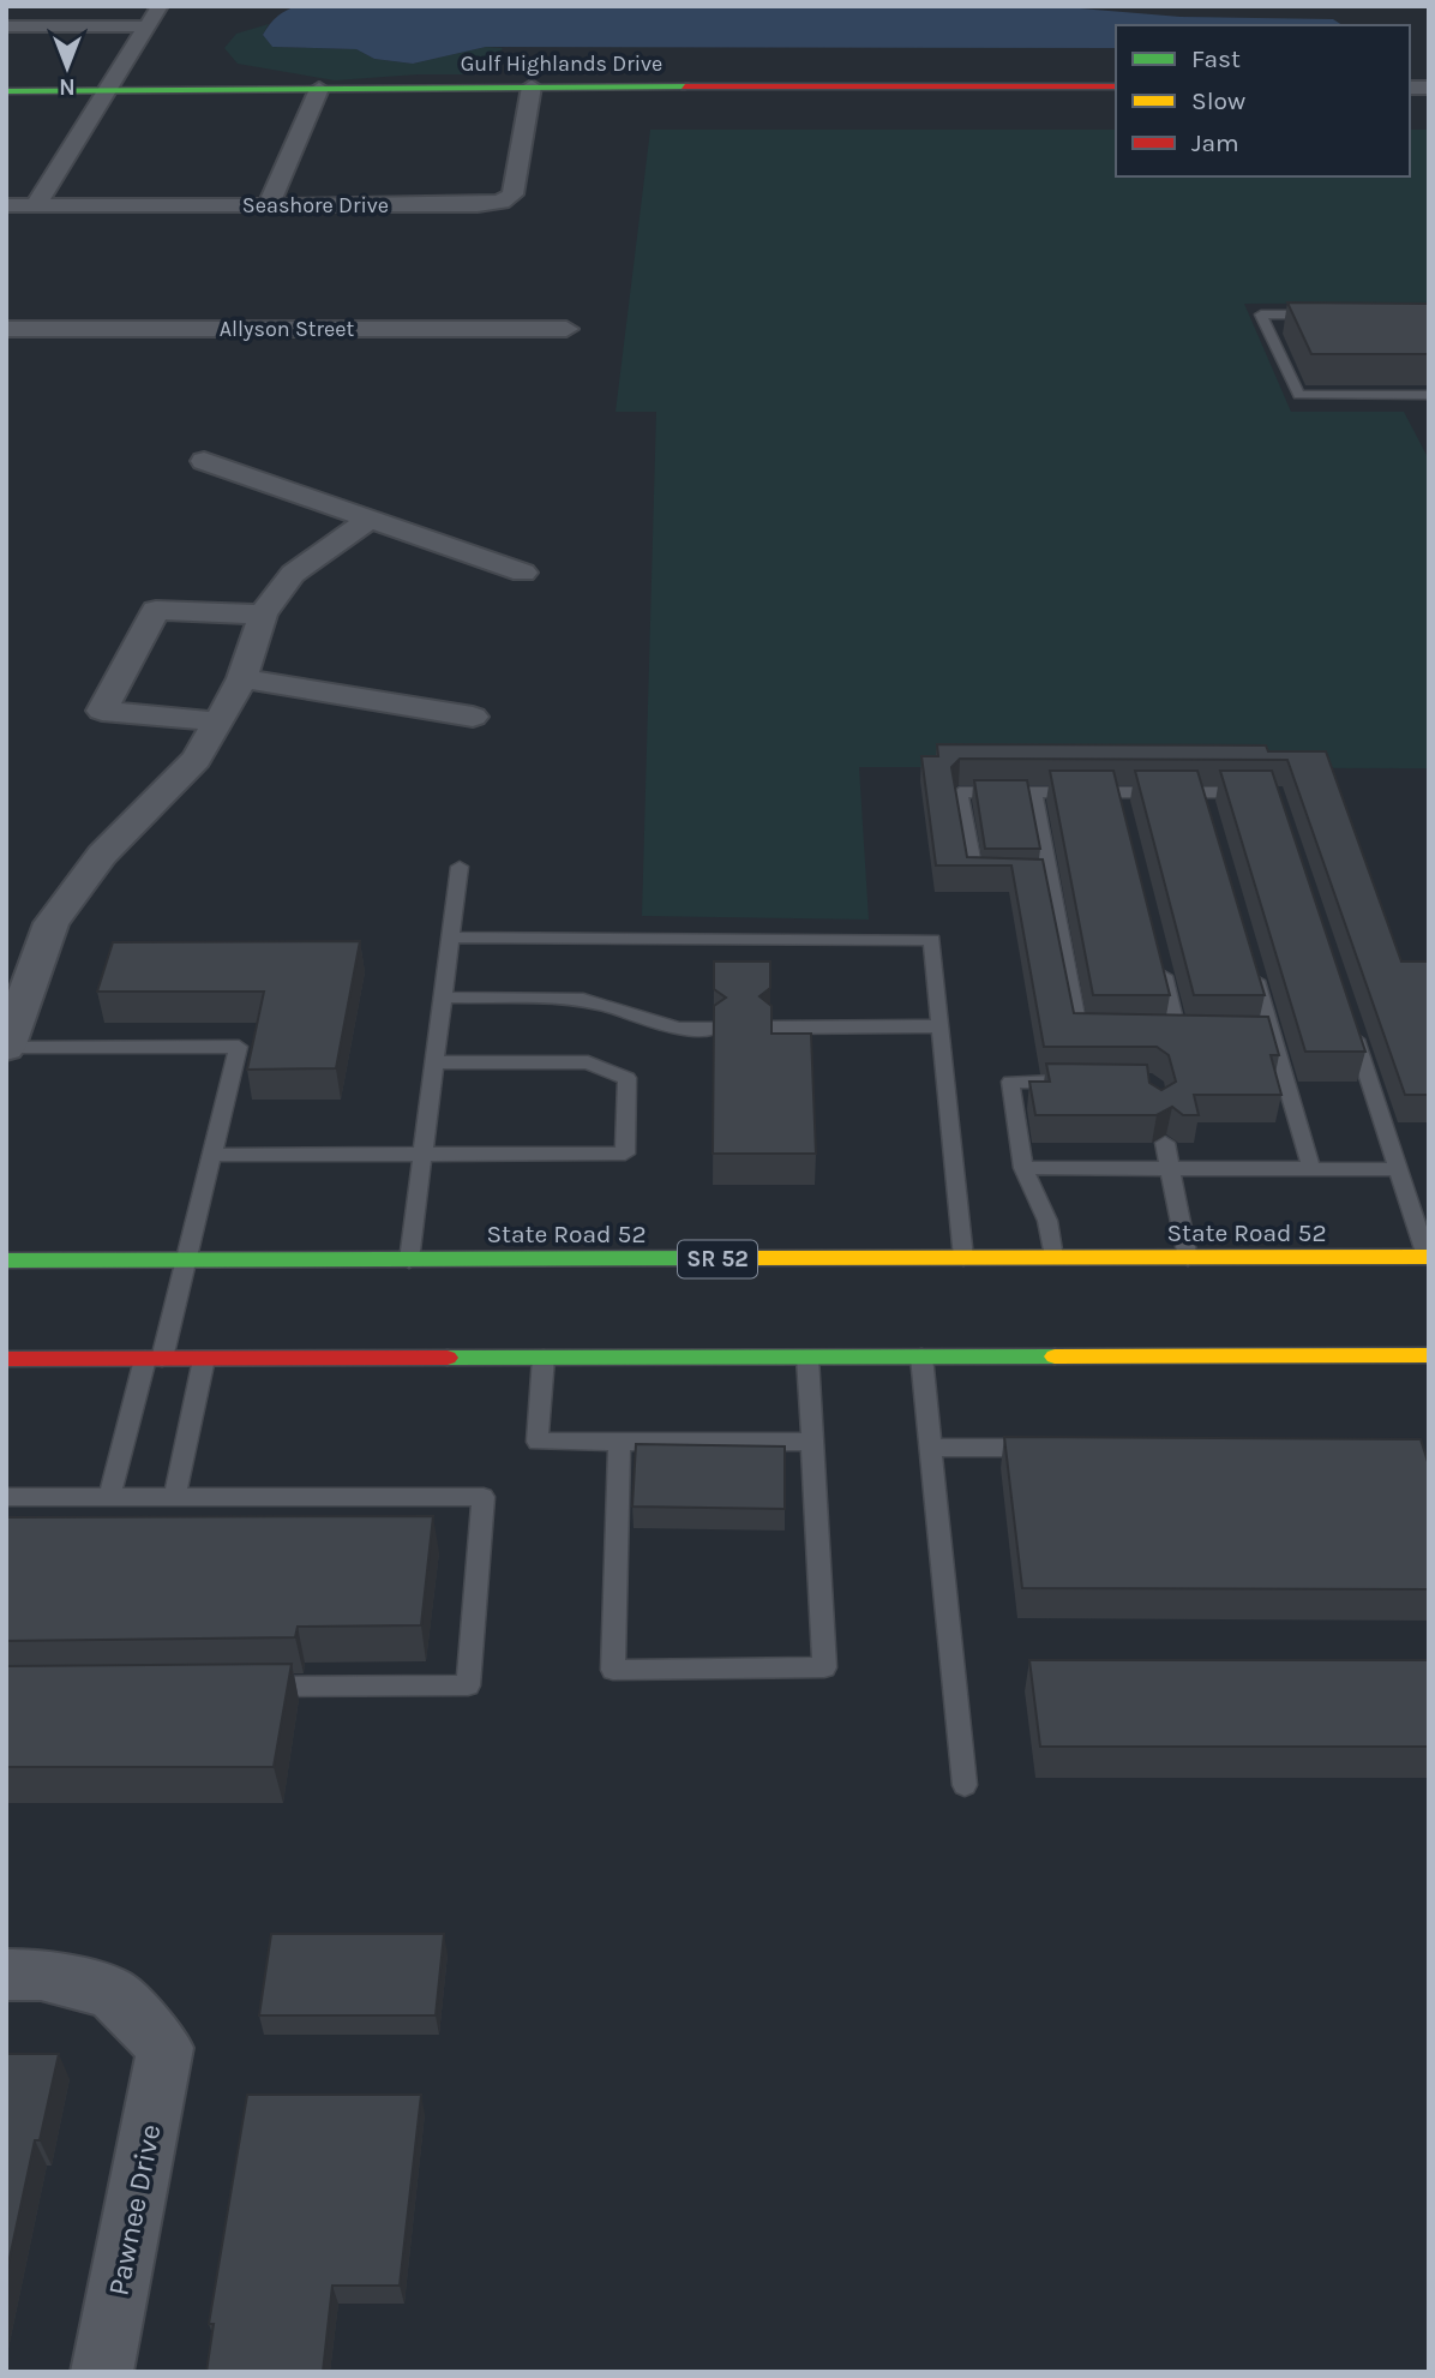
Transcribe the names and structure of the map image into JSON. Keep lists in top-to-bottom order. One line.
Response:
{"streets":{"main road":["Gulf Highlands Drive","State Road 52","SR 52"],"street":["Seashore Drive","Allyson Street","Pawnee Drive"]},"crossings":[["Gulf Highlands Drive","Seashore Drive"]],"legend":["Fast","Slow","Jam"],"north":"bottom"}
